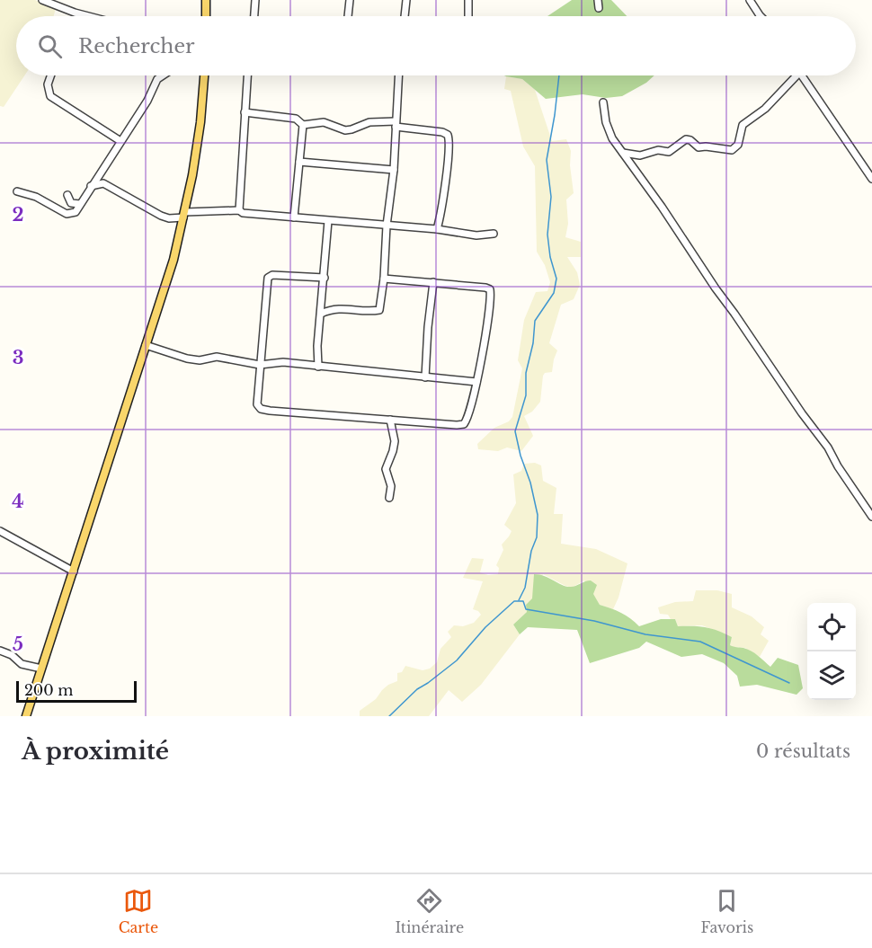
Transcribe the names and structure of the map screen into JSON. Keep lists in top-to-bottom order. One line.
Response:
{"scale_bar":"200 m","page":{"search":"Rechercher","scale":"200 m","heading":["À proximité","0 résultats"],"nav":["Carte","Itinéraire","Favoris"]},"grid":{"rows":["2","3","4","5"]}}
